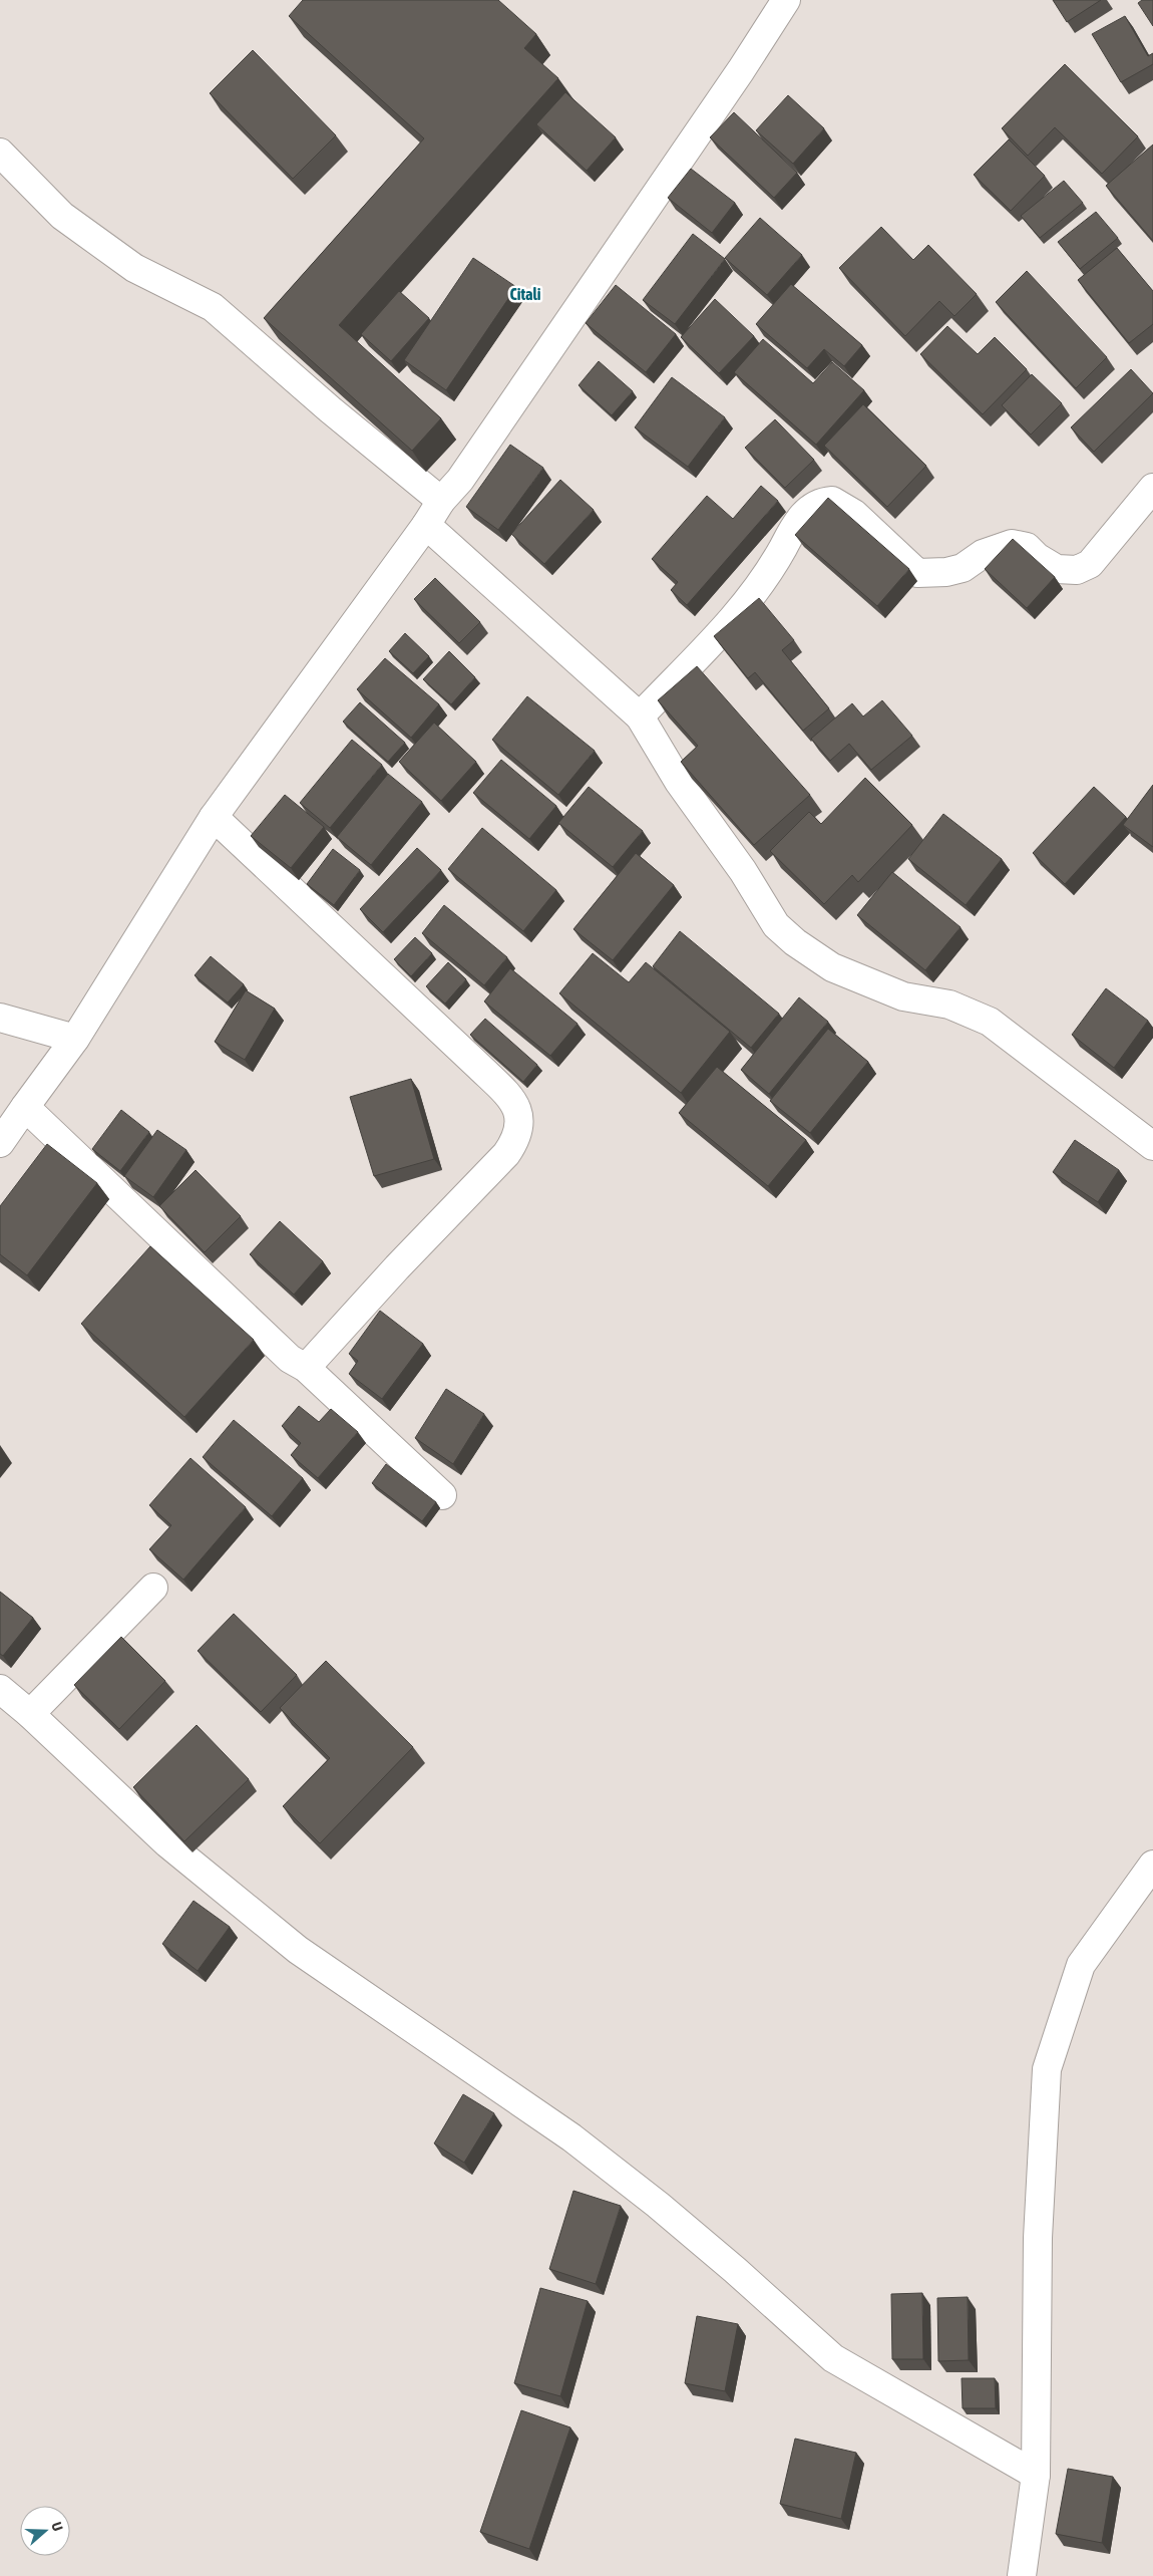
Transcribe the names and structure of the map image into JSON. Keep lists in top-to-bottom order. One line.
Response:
{"districts":["Citali"],"north":"right"}
